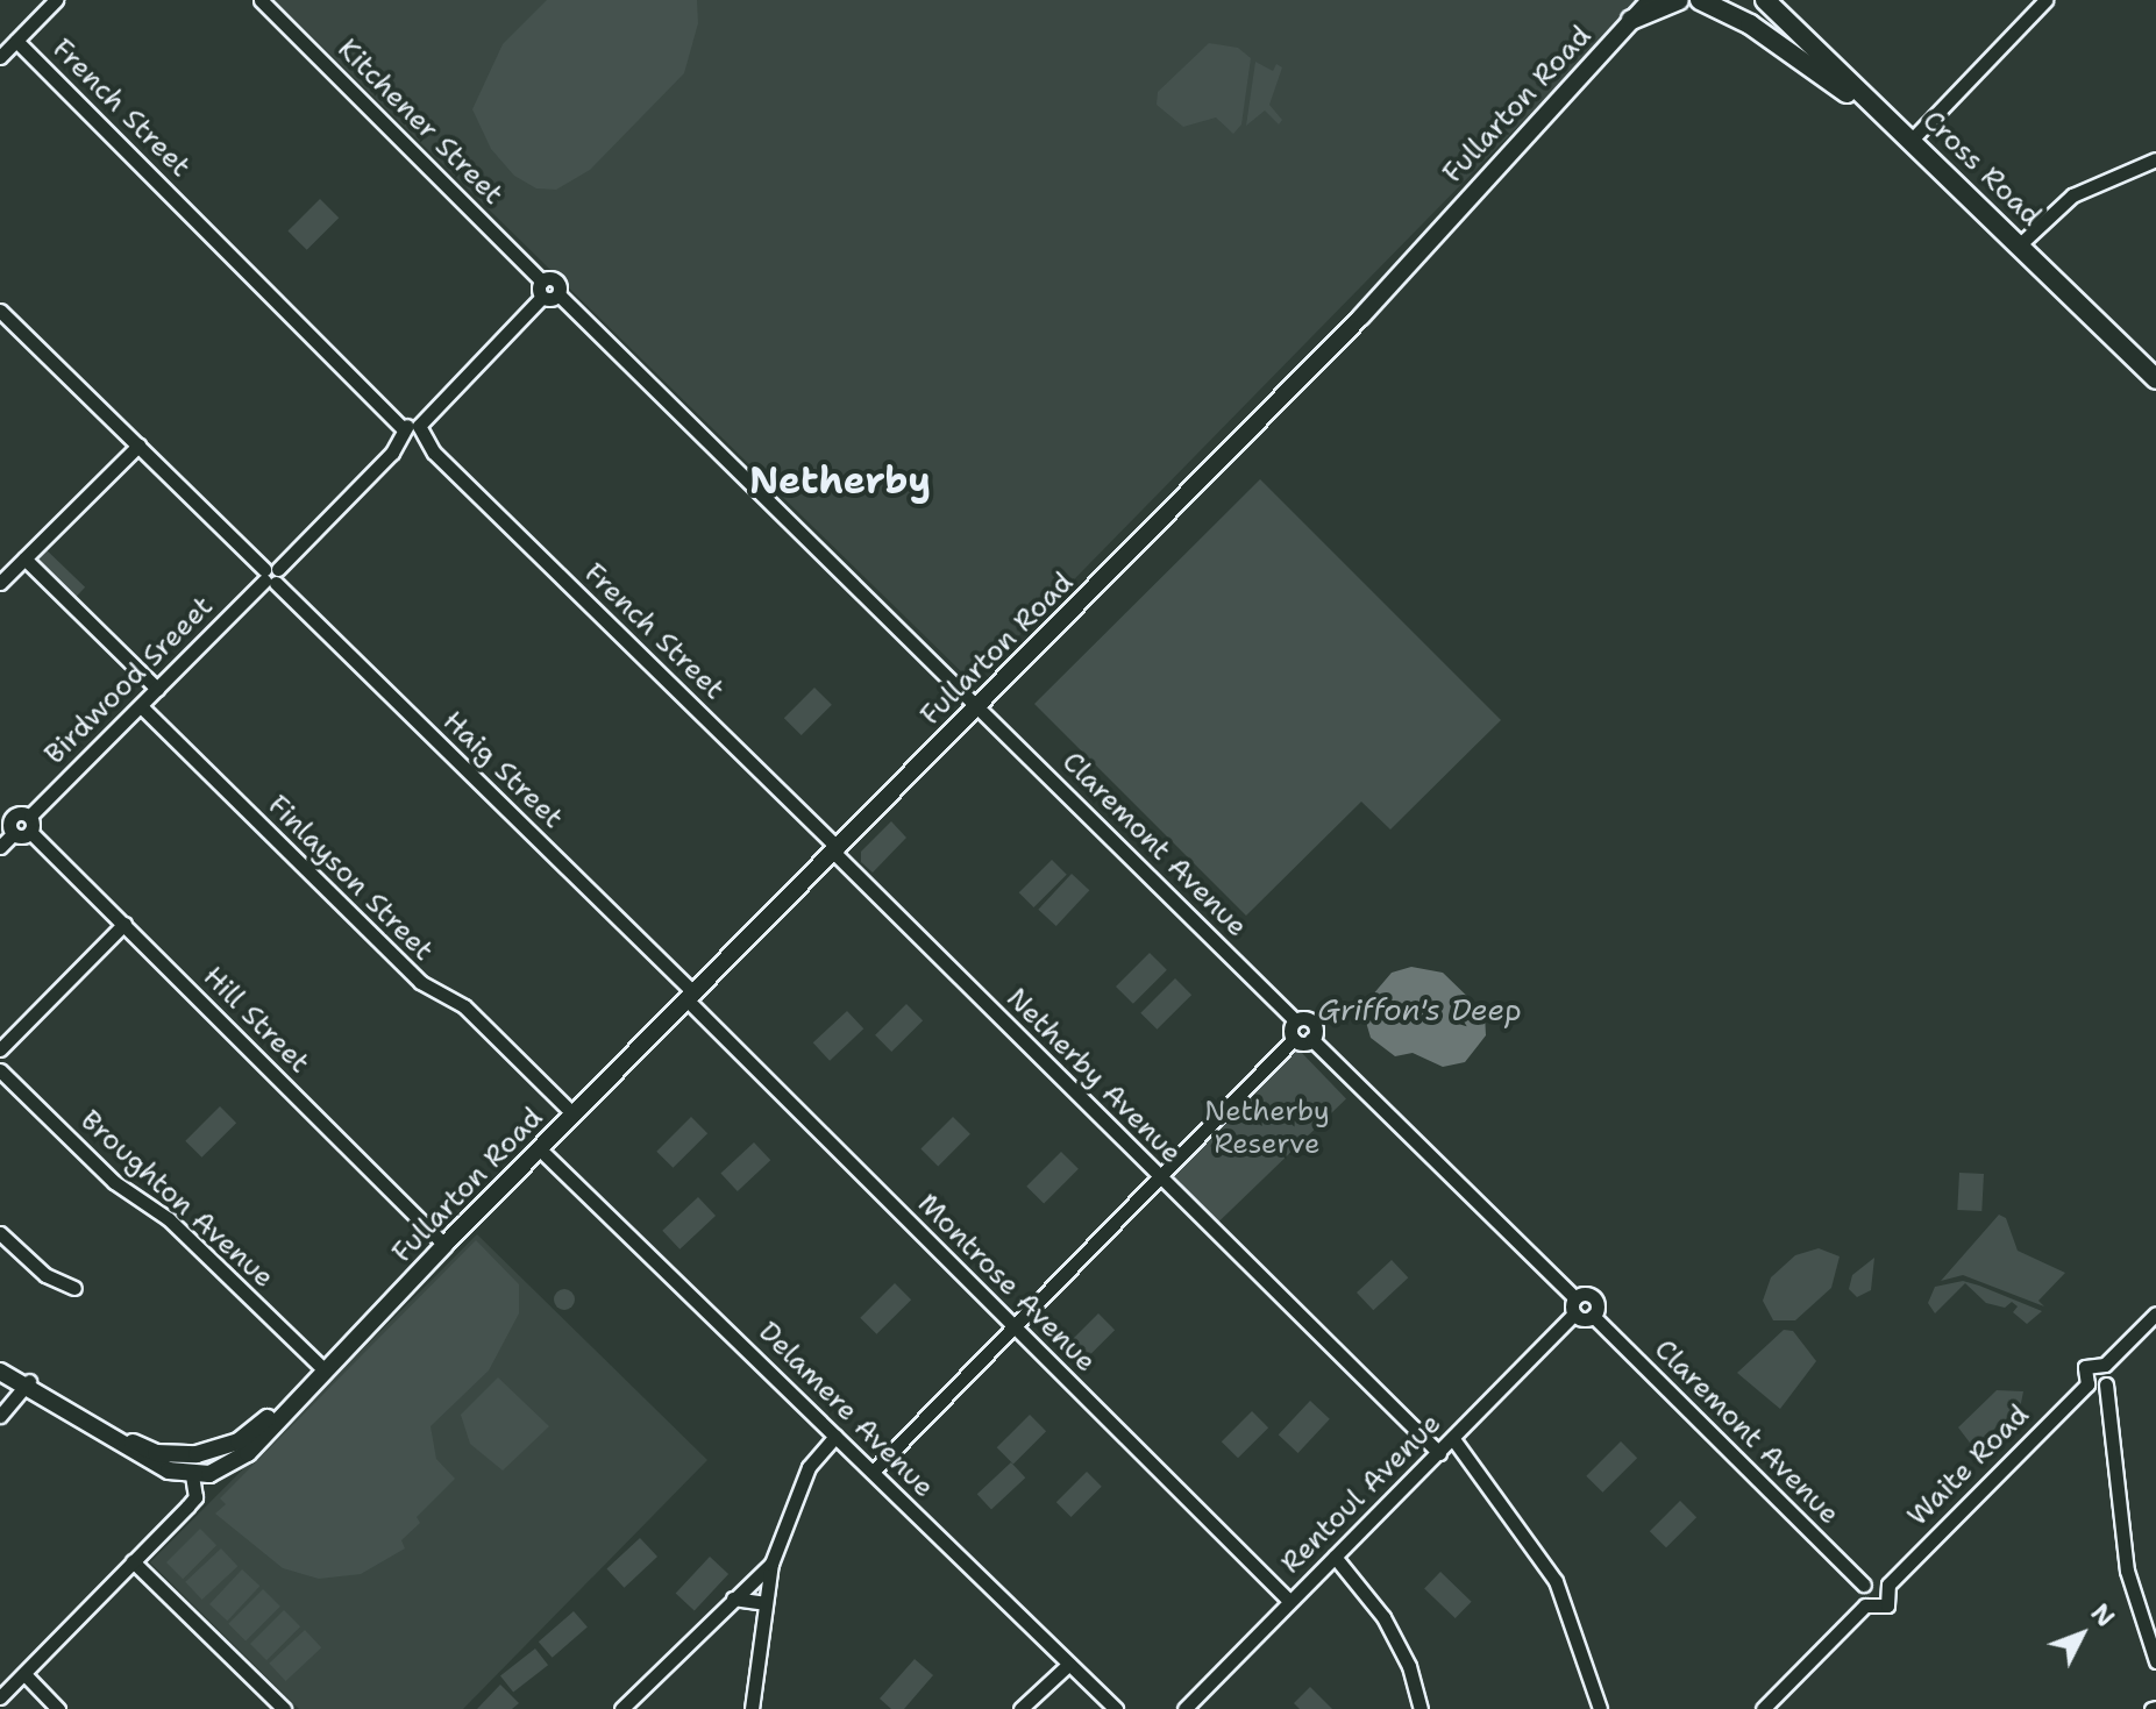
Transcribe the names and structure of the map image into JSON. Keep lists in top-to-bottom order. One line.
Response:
{"streets":{"highway":["Cross Road"],"main road":["Fullarton Road"],"street":["French Street","Kitchener Street","Birdwood Sreeet","Haig Street","Claremont Avenue","Finlayson Street","Hill Street","Netherby Avenue","Broughton Avenue","Montrose Avenue","Delamere Avenue","Waite Road","Rentoul Avenue"]},"crossings":[["Fullarton Road","French Street"],["Fullarton Road","Kitchener Street"],["Fullarton Road","Haig Street"],["Fullarton Road","Claremont Avenue"],["Fullarton Road","Finlayson Street"],["Fullarton Road","Hill Street"],["Fullarton Road","Netherby Avenue"],["Fullarton Road","Broughton Avenue"],["Fullarton Road","Montrose Avenue"],["Fullarton Road","Delamere Avenue"],["French Street","Birdwood Sreeet"],["French Street","Netherby Avenue"],["Kitchener Street","Birdwood Sreeet"],["Kitchener Street","Claremont Avenue"],["Birdwood Sreeet","Haig Street"],["Birdwood Sreeet","Finlayson Street"],["Haig Street","Montrose Avenue"],["Netherby Avenue","Rentoul Avenue"],["Montrose Avenue","Rentoul Avenue"]],"districts":["Netherby"],"water":["Griffon's Deep"],"parks":["Netherby Reserve"],"north":"top right"}
